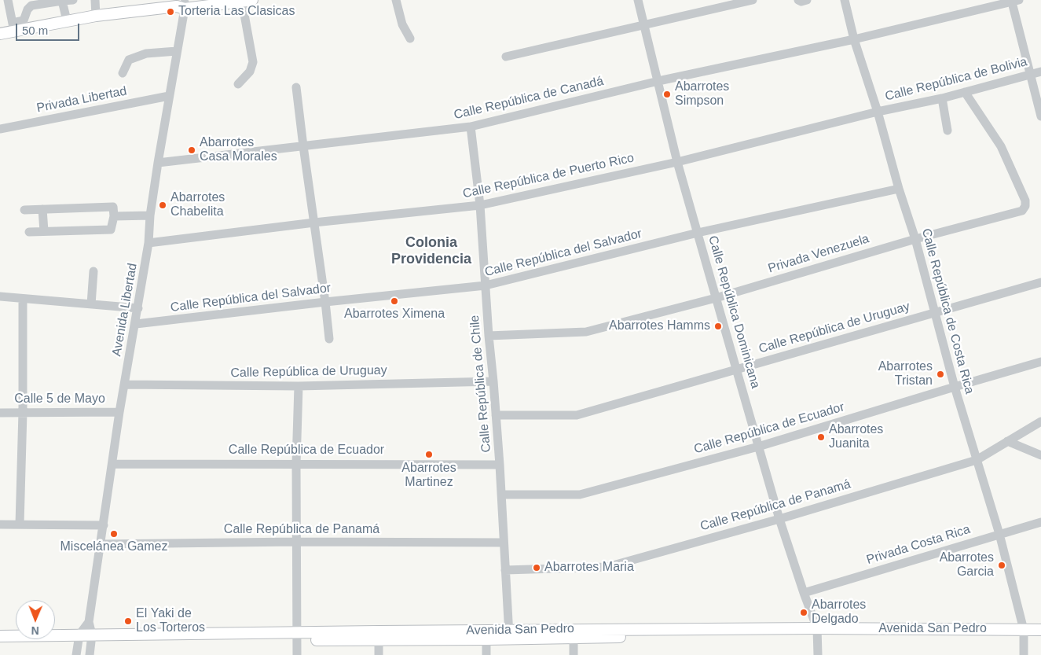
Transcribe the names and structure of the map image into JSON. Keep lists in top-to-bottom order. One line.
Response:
{"streets":{"main road":["Avenida San Pedro"],"street":["Calle República de Bolivia","Calle República de Canadá","Privada Libertad","Calle República de Puerto Rico","Calle República del Salvador","Privada Venezuela","Avenida Libertad","Calle República de Costa Rica","Calle República Dominicana","Calle República de Uruguay","Calle República de Chile","Calle 5 de Mayo","Calle República de Ecuador","Calle República de Panamá","Privada Costa Rica"]},"crossings":[["Calle República de Bolivia","Calle República de Puerto Rico"],["Calle República de Bolivia","Privada Venezuela"],["Calle República de Bolivia","Calle República de Costa Rica"],["Calle República de Canadá","Avenida Libertad"],["Calle República de Canadá","Calle República de Costa Rica"],["Calle República de Canadá","Calle República Dominicana"],["Calle República de Canadá","Calle República de Chile"],["Privada Libertad","Avenida Libertad"],["Calle República de Puerto Rico","Avenida Libertad"],["Calle República de Puerto Rico","Calle República de Costa Rica"],["Calle República de Puerto Rico","Calle República Dominicana"],["Calle República de Puerto Rico","Calle República de Chile"],["Calle República del Salvador","Avenida Libertad"],["Calle República del Salvador","Calle República de Costa Rica"],["Calle República del Salvador","Calle República Dominicana"],["Calle República del Salvador","Calle República de Chile"],["Privada Venezuela","Calle República de Costa Rica"],["Privada Venezuela","Calle República Dominicana"],["Privada Venezuela","Calle República de Chile"],["Avenida Libertad","Calle República de Uruguay"],["Avenida Libertad","Calle 5 de Mayo"],["Avenida Libertad","Calle República de Ecuador"],["Avenida Libertad","Calle República de Panamá"],["Avenida Libertad","Avenida San Pedro"],["Calle República de Costa Rica","Calle República de Uruguay"],["Calle República de Costa Rica","Calle República de Ecuador"],["Calle República de Costa Rica","Calle República de Panamá"],["Calle República de Costa Rica","Privada Costa Rica"],["Calle República de Costa Rica","Avenida San Pedro"],["Calle República Dominicana","Calle República de Uruguay"],["Calle República Dominicana","Calle República de Ecuador"],["Calle República Dominicana","Calle República de Panamá"],["Calle República Dominicana","Privada Costa Rica"],["Calle República Dominicana","Avenida San Pedro"],["Calle República de Uruguay","Calle República de Chile"],["Calle República de Chile","Calle República de Ecuador"],["Calle República de Chile","Calle República de Panamá"],["Calle República de Chile","Avenida San Pedro"]],"districts":["Colonia Providencia"],"places":["Torteria Las Clasicas","Abarrotes Simpson","Abarrotes Casa Morales","Abarrotes Chabelita","Abarrotes Ximena","Abarrotes Hamms","Abarrotes Tristan","Abarrotes Juanita","Abarrotes Martinez","Miscelánea Gamez","Abarrotes Garcia","Abarrotes Maria","Abarrotes Delgado","El Yaki de Los Torteros"],"scale_bar":"50 m","north":"bottom"}
